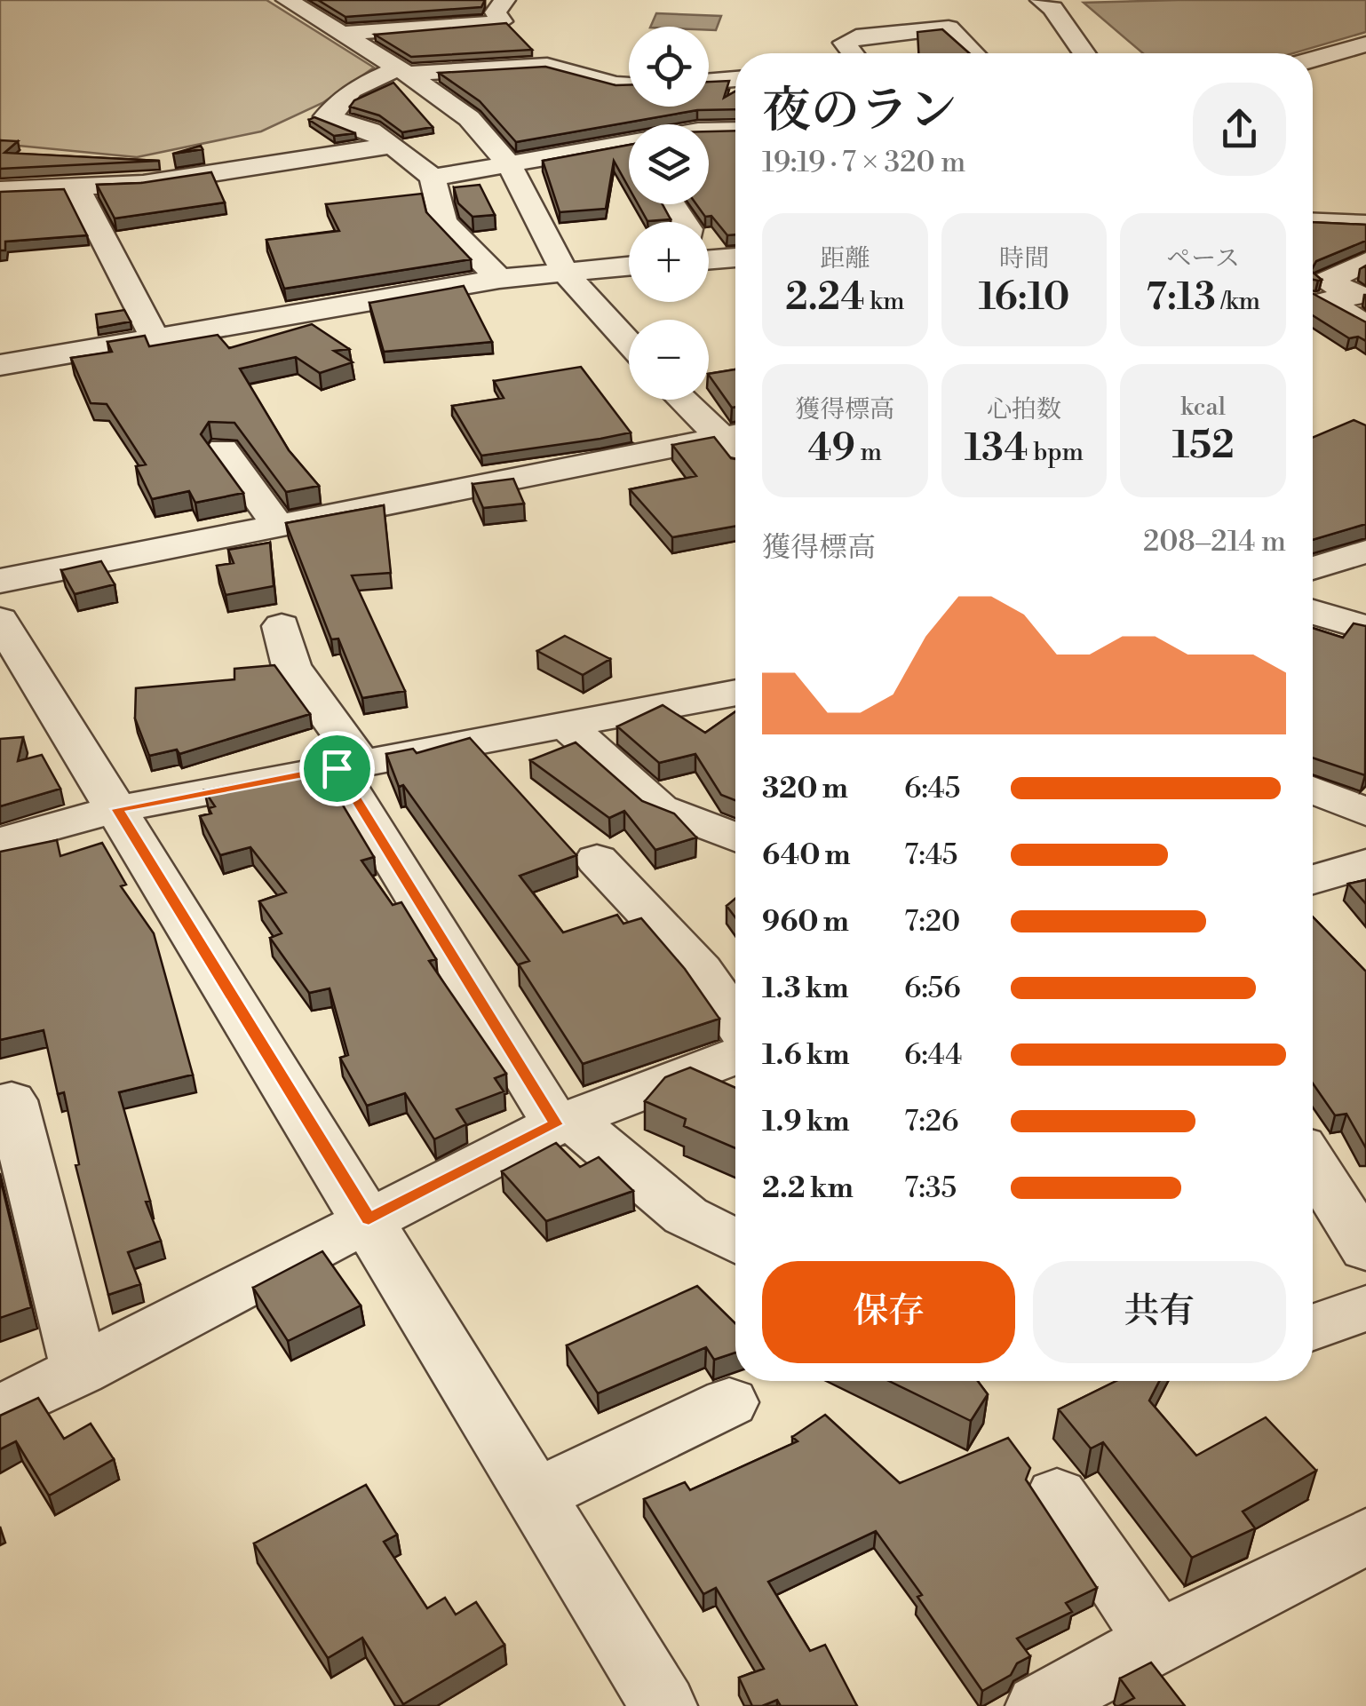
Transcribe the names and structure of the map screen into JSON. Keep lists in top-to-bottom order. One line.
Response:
{"page":{"map_buttons":["+","−"],"heading":["夜のラン","19:19 · 7 × 320 m"],"stats":[["距離","2.24 km"],["時間","16:10"],["ペース","7:13 /km"],["獲得標高","49 m"],["心拍数","134 bpm"],["kcal","152"]],"chart":["獲得標高","208–214 m"],"list":[{"name":"320 m","note":"6:45"},{"name":"640 m","note":"7:45"},{"name":"960 m","note":"7:20"},{"name":"1.3 km","note":"6:56"},{"name":"1.6 km","note":"6:44"},{"name":"1.9 km","note":"7:26"},{"name":"2.2 km","note":"7:35"}],"buttons":["保存","共有"]}}
